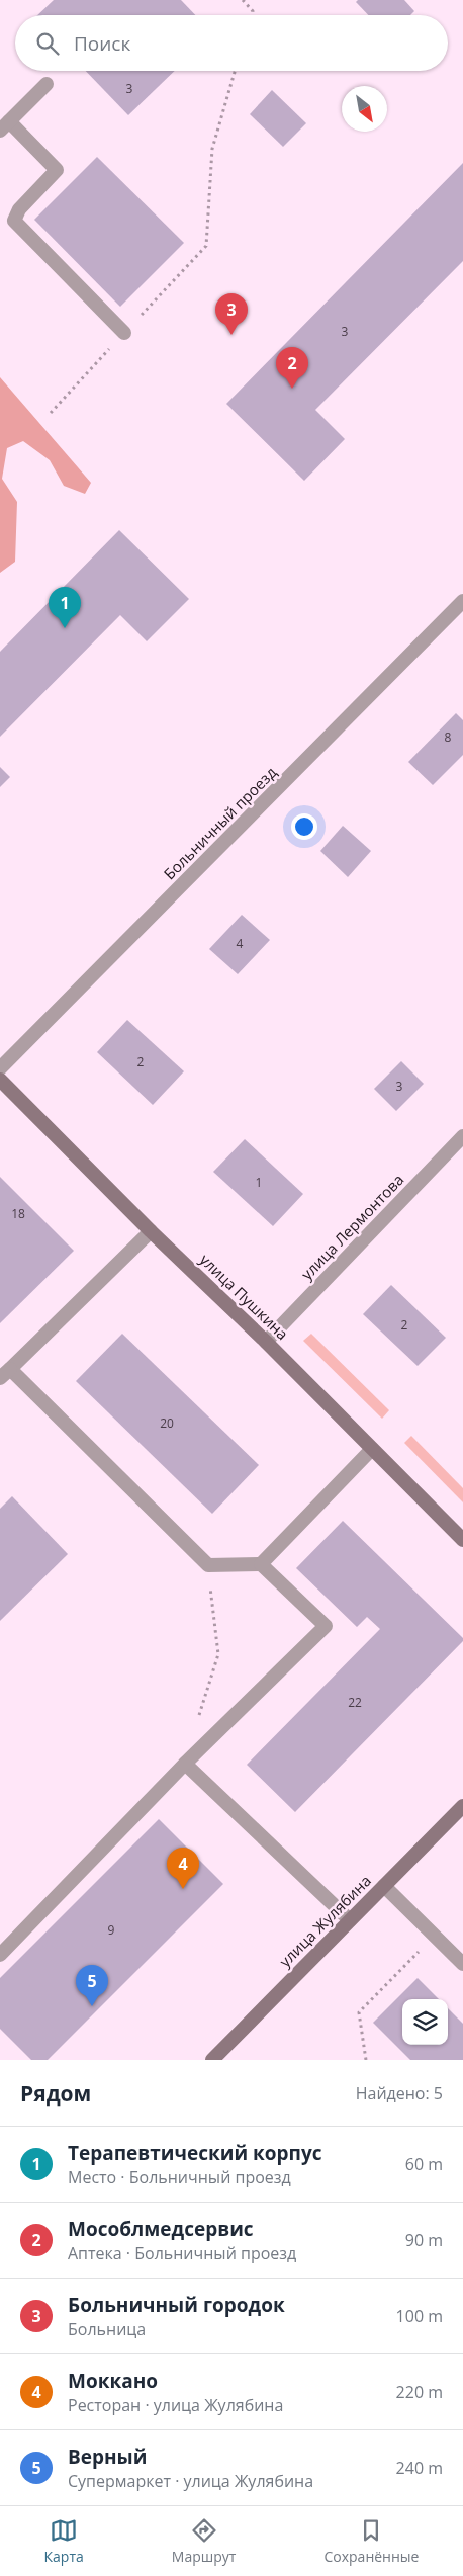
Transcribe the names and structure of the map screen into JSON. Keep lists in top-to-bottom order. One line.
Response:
{"streets":{"main road":["улица Пушкина","улица Жулябина"],"street":["Больничный проезд","улица Лермонтова"]},"crossings":[["улица Лермонтова","улица Пушкина"]],"house_numbers":["3","3","8","4","2","3","1","18","2","20","22","9"],"north":"bottom right","page":{"search":"Поиск","pins":["3","2","1","4","5"],"heading":["Рядом","Найдено: 5"],"list":[{"mark":"1","name":"Терапевтический корпус","note":"Место · Больничный проезд","value":"60 m"},{"mark":"2","name":"Мособлмедсервис","note":"Аптека · Больничный проезд","value":"90 m"},{"mark":"3","name":"Больничный городок","note":"Больница","value":"100 m"},{"mark":"4","name":"Моккано","note":"Ресторан · улица Жулябина","value":"220 m"},{"mark":"5","name":"Верный","note":"Супермаркет · улица Жулябина","value":"240 m"}],"nav":["Карта","Маршрут","Сохранённые"]}}
